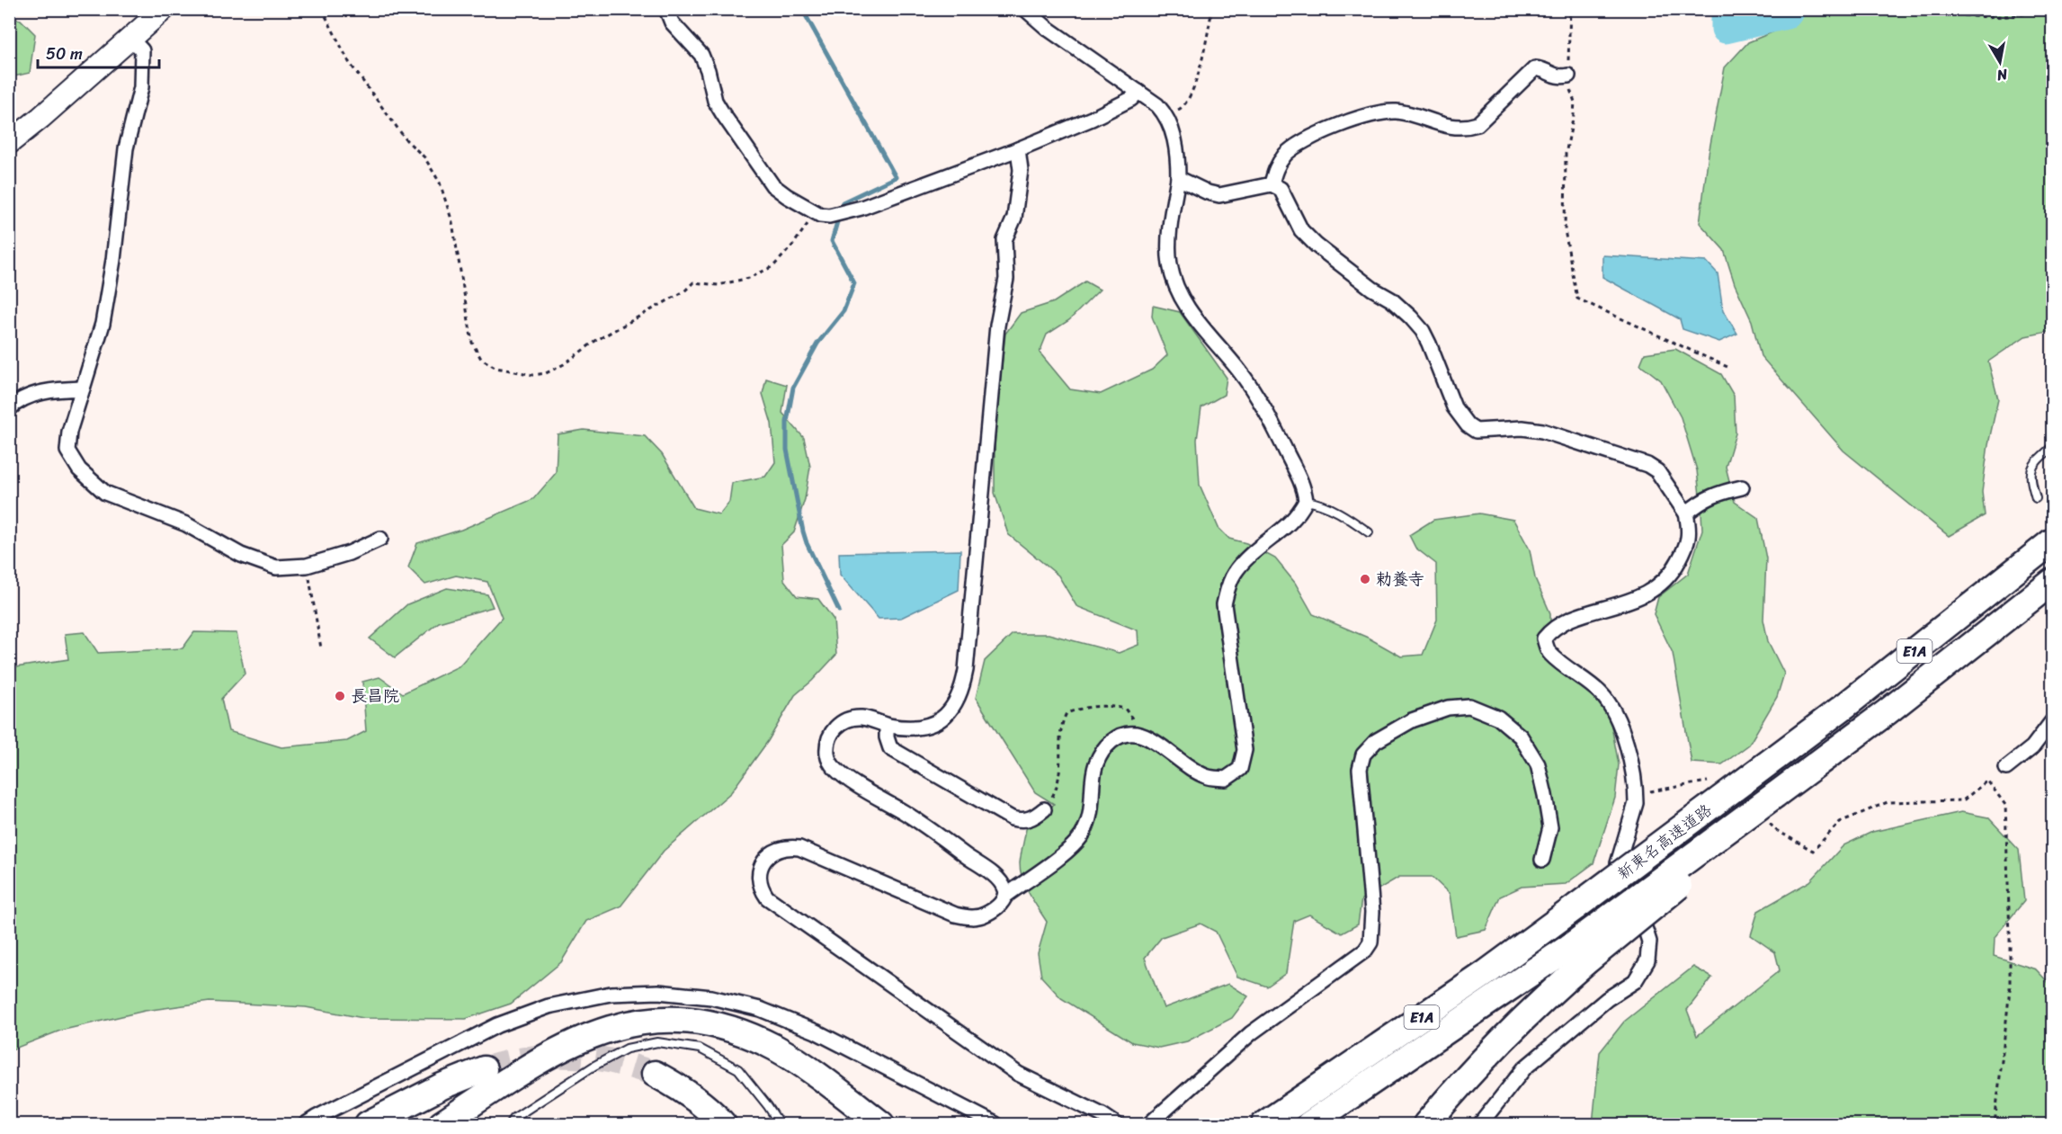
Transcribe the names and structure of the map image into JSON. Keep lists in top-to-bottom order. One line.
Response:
{"streets":{"highway":["E1A","新東名高速道路"]},"places":["勅養寺","長昌院"],"scale_bar":"50 m","north":"bottom"}
